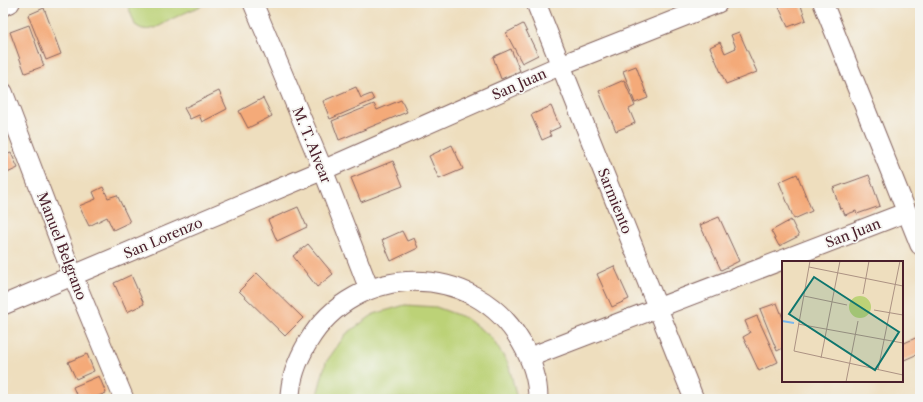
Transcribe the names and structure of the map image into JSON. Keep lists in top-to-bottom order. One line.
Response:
{"streets":{"street":["San Juan","M. T. Alvear","Sarmiento","San Lorenzo","Manuel Belgrano"]},"crossings":[["San Juan","M. T. Alvear"],["San Juan","Sarmiento"],["San Juan","San Lorenzo"],["M. T. Alvear","San Lorenzo"],["San Lorenzo","Manuel Belgrano"]]}
